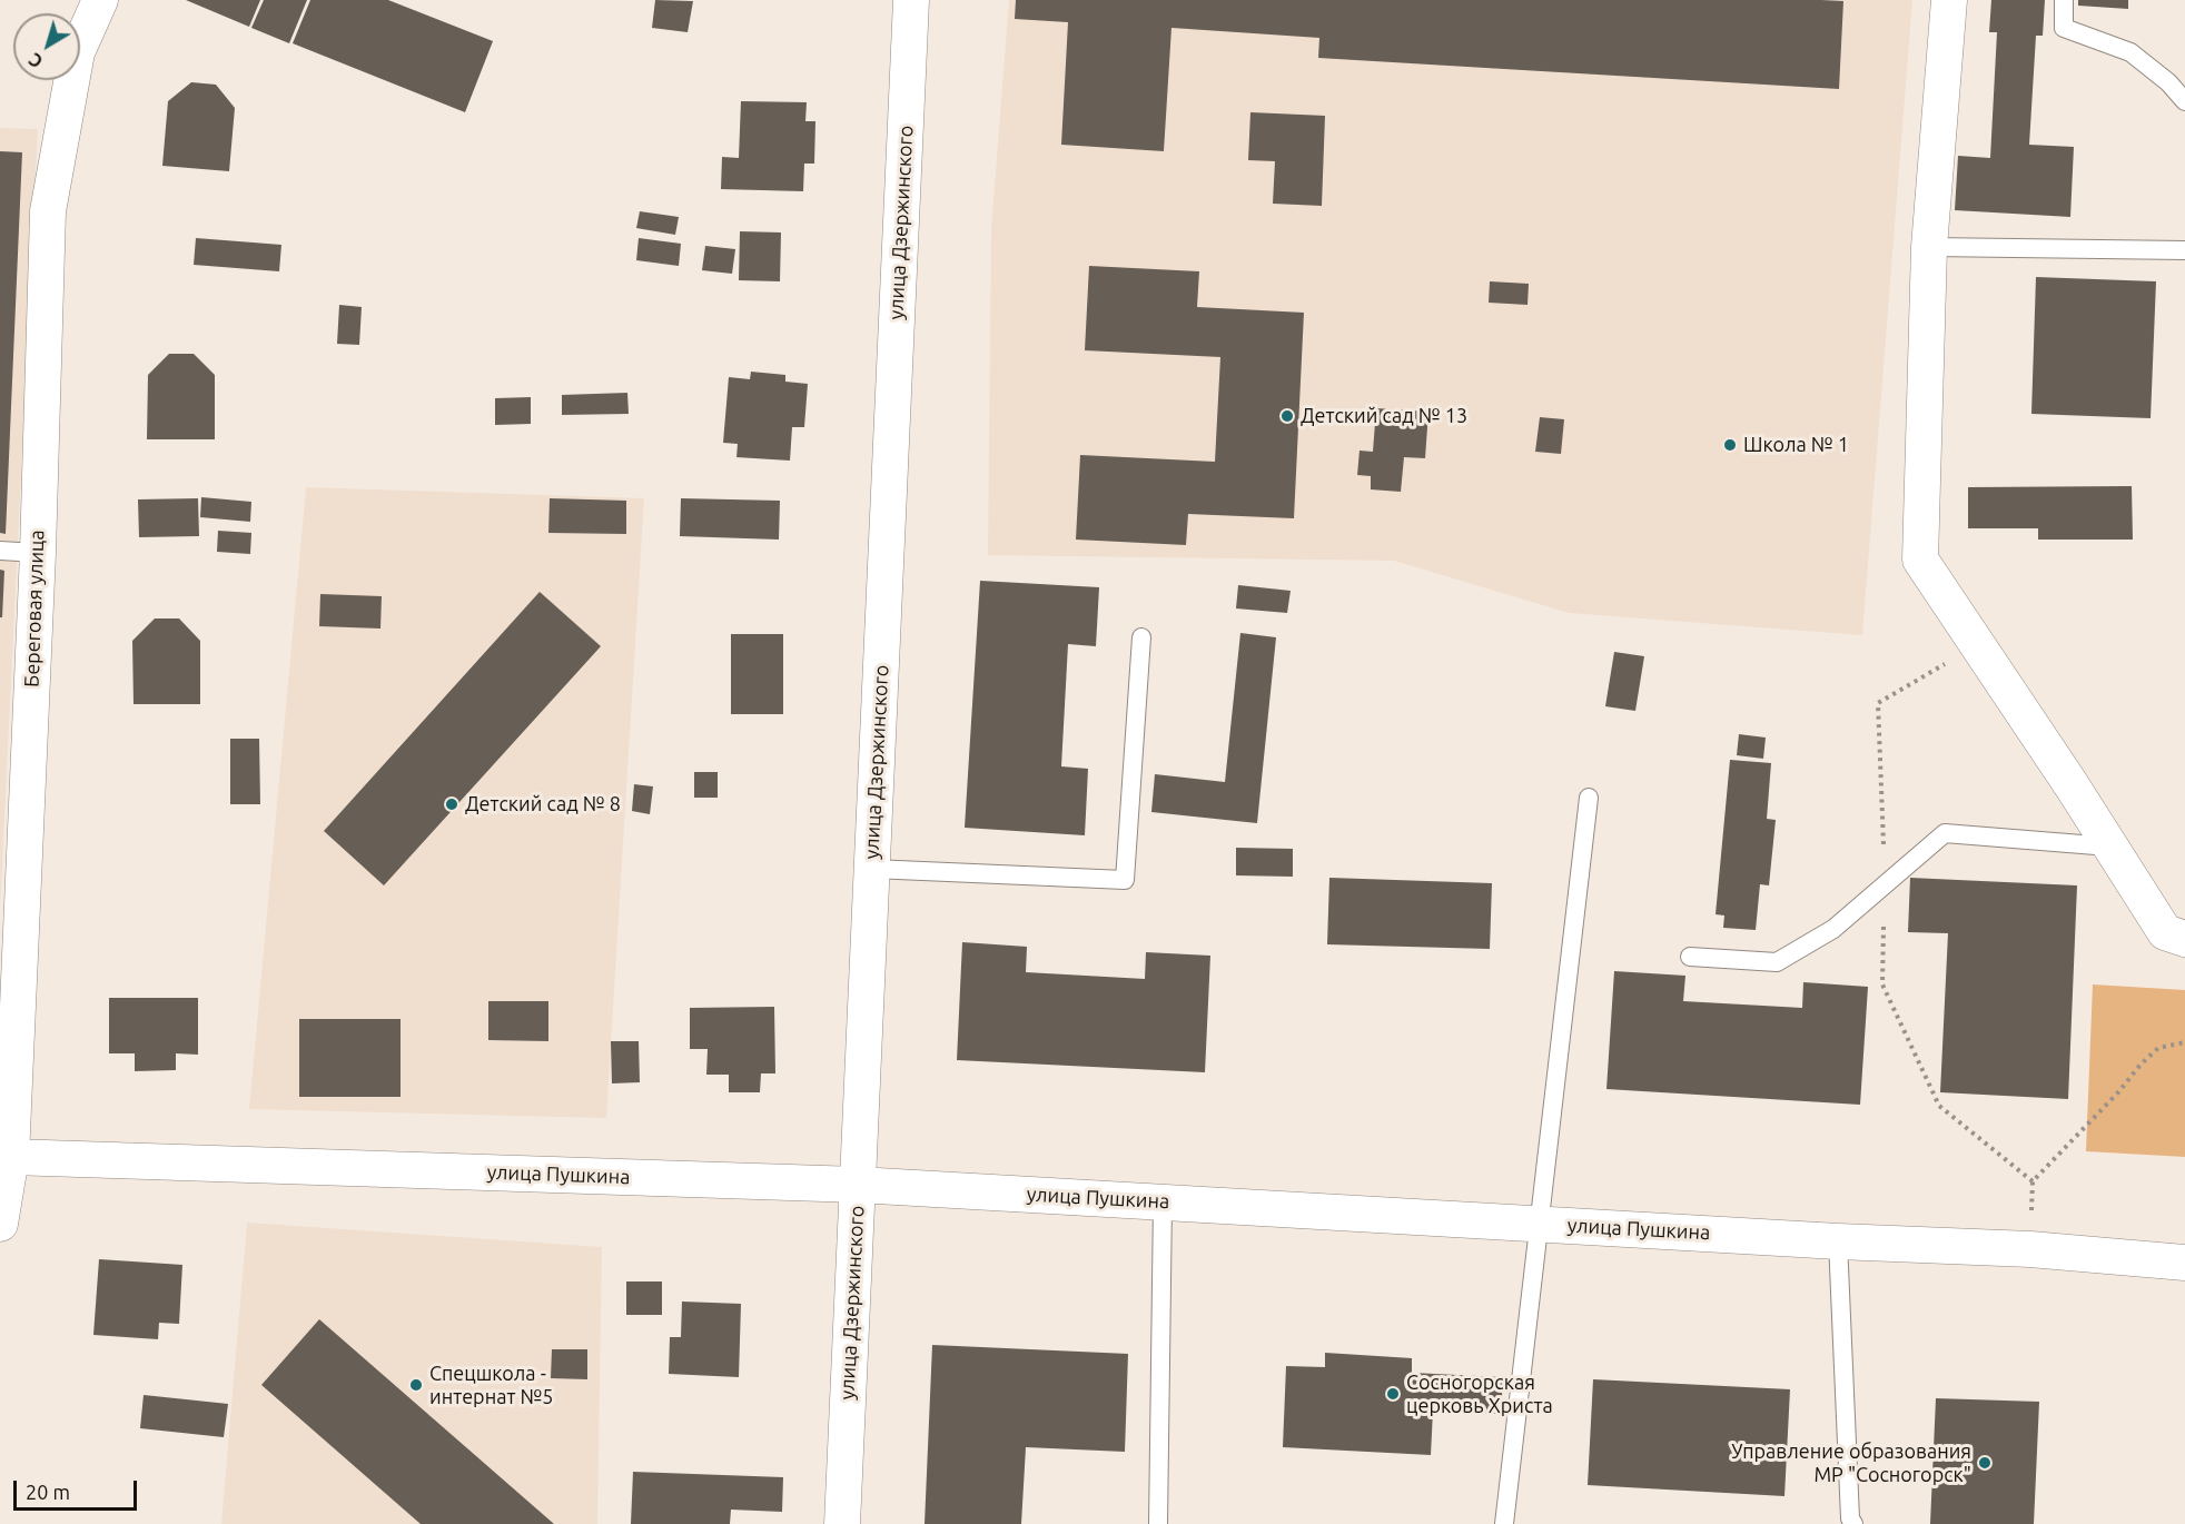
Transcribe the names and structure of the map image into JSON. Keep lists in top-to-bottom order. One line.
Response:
{"streets":{"street":["улица Дзержинского","Береговая улица","улица Пушкина"]},"crossings":[["улица Дзержинского","улица Пушкина"],["Береговая улица","улица Пушкина"]],"places":["Детский сад № 13","Школа № 1","Детский сад № 8","Спецшкола - интернат №5","Сосногорская церковь Христа","Управление образования МР \"Сосногорск\""],"scale_bar":"20 m","north":"bottom left"}
